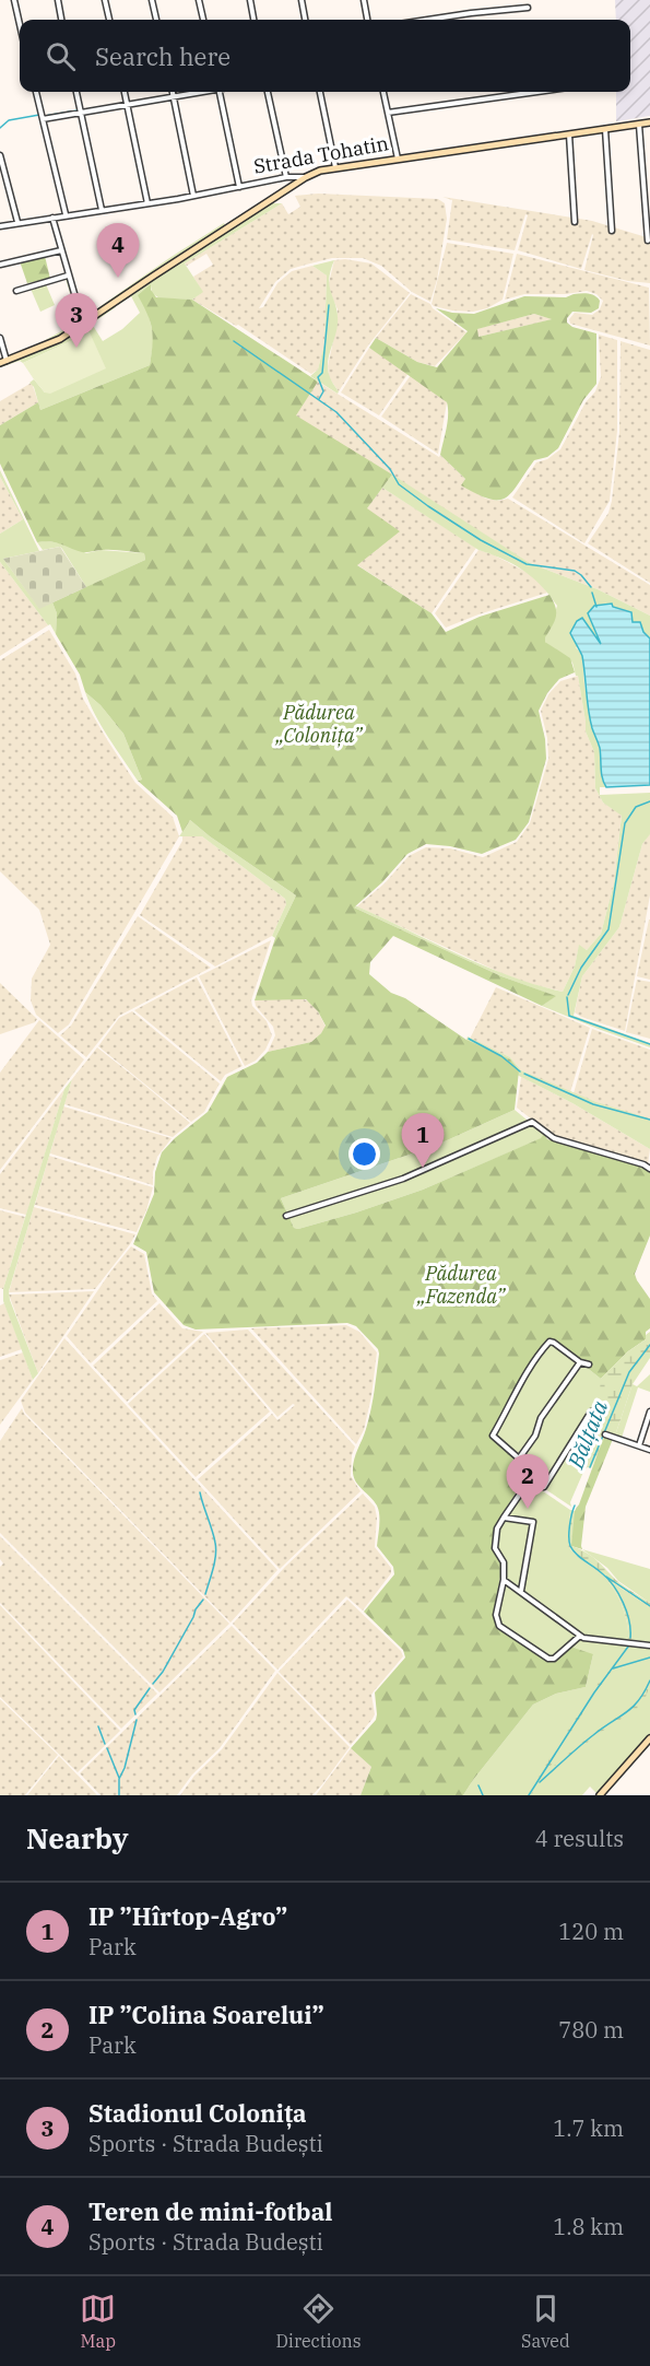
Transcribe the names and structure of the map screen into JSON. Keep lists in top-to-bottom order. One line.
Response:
{"streets":{"street":["Strada Tohatin"]},"water":["Bălţata"],"parks":["Pădurea „Colonița”","Pădurea „Fazenda”"],"page":{"search":"Search here","pins":["4","3","1","2"],"heading":["Nearby","4 results"],"list":[{"mark":"1","name":"IP ”Hîrtop-Agro”","note":"Park","value":"120 m"},{"mark":"2","name":"IP ”Colina Soarelui”","note":"Park","value":"780 m"},{"mark":"3","name":"Stadionul Colonița","note":"Sports · Strada Budești","value":"1.7 km"},{"mark":"4","name":"Teren de mini-fotbal","note":"Sports · Strada Budești","value":"1.8 km"}],"nav":["Map","Directions","Saved"]}}
